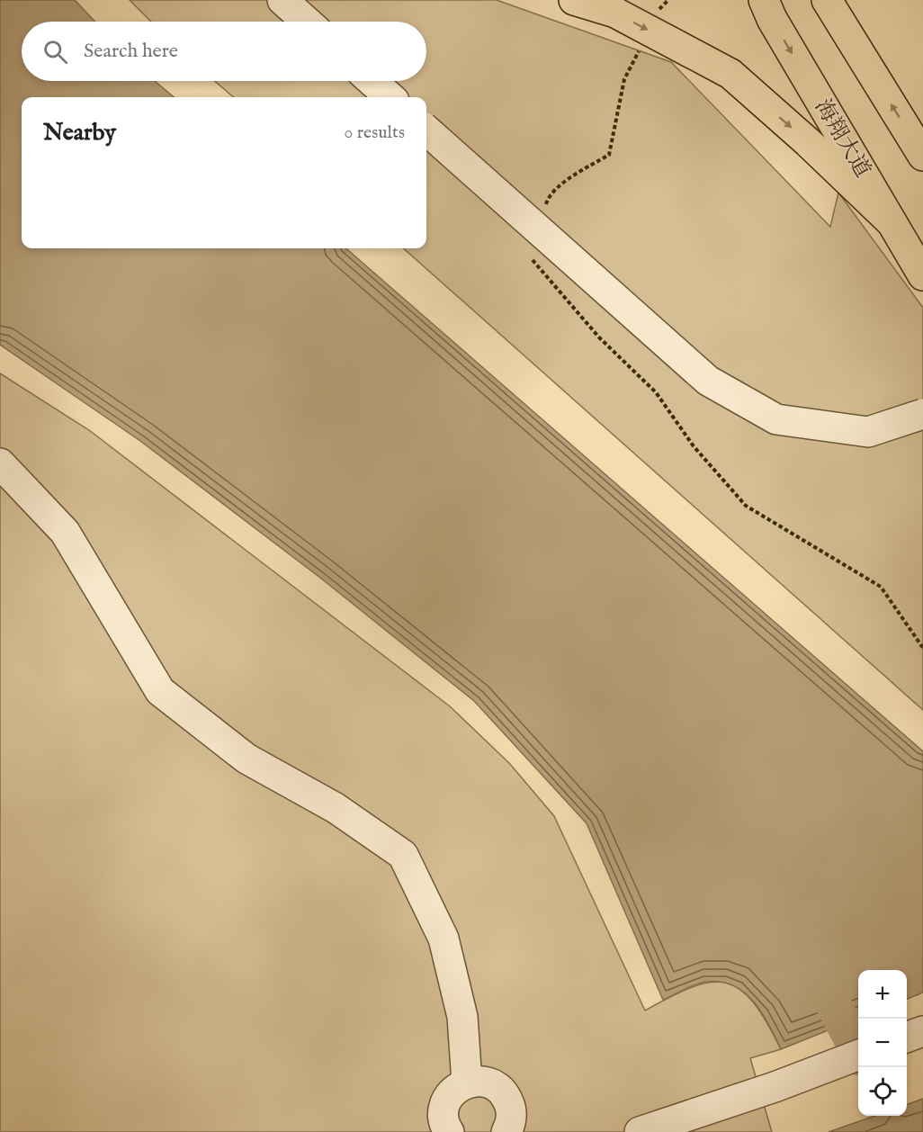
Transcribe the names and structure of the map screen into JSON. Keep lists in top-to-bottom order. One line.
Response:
{"streets":{"highway":["海翔大道"]},"page":{"search":"Search here","heading":["Nearby","0 results"],"map_buttons":["+","−"]}}
